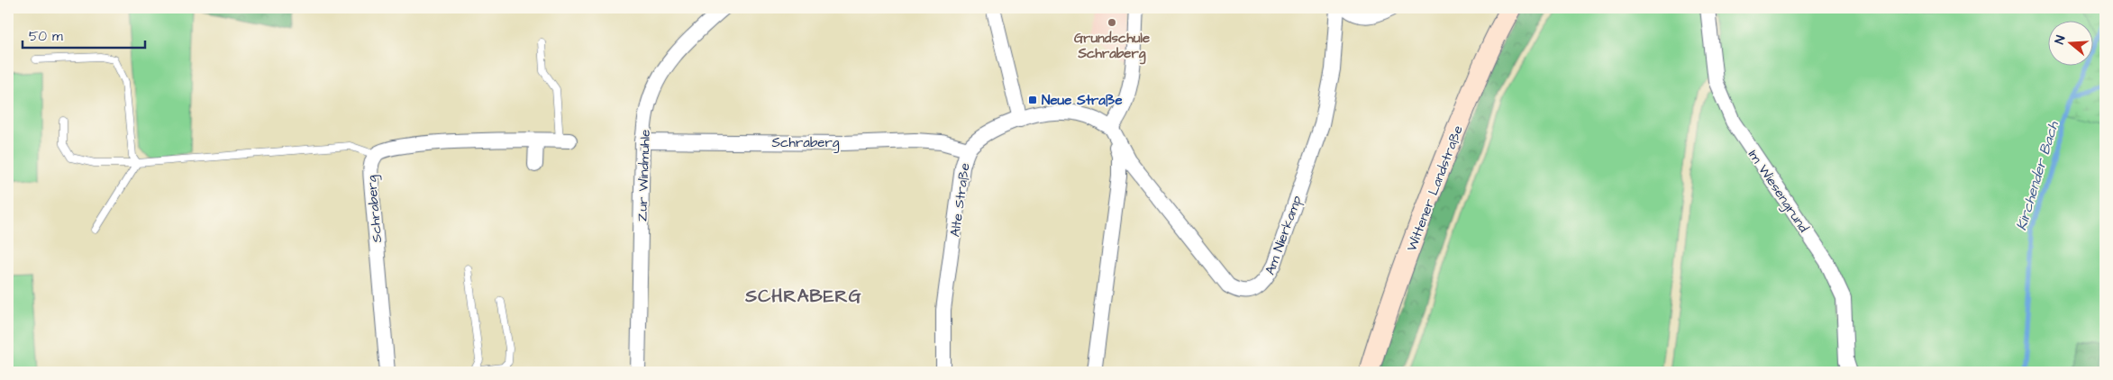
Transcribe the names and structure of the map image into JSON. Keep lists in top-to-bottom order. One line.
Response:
{"streets":{"main road":["Wittener Landstraße"],"street":["Schraberg","Zur Windmühle","Im Wiesengrund","Alte Straße","Am Nierkamp"]},"crossings":[["Schraberg","Zur Windmühle"],["Schraberg","Alte Straße"],["Alte Straße","Am Nierkamp"]],"districts":["SCHRABERG"],"water":["Kirchender Bach"],"places":{"other":["Grundschule Schraberg"],"transit":["Neue Straße"]},"scale_bar":"50 m","north":"left"}
